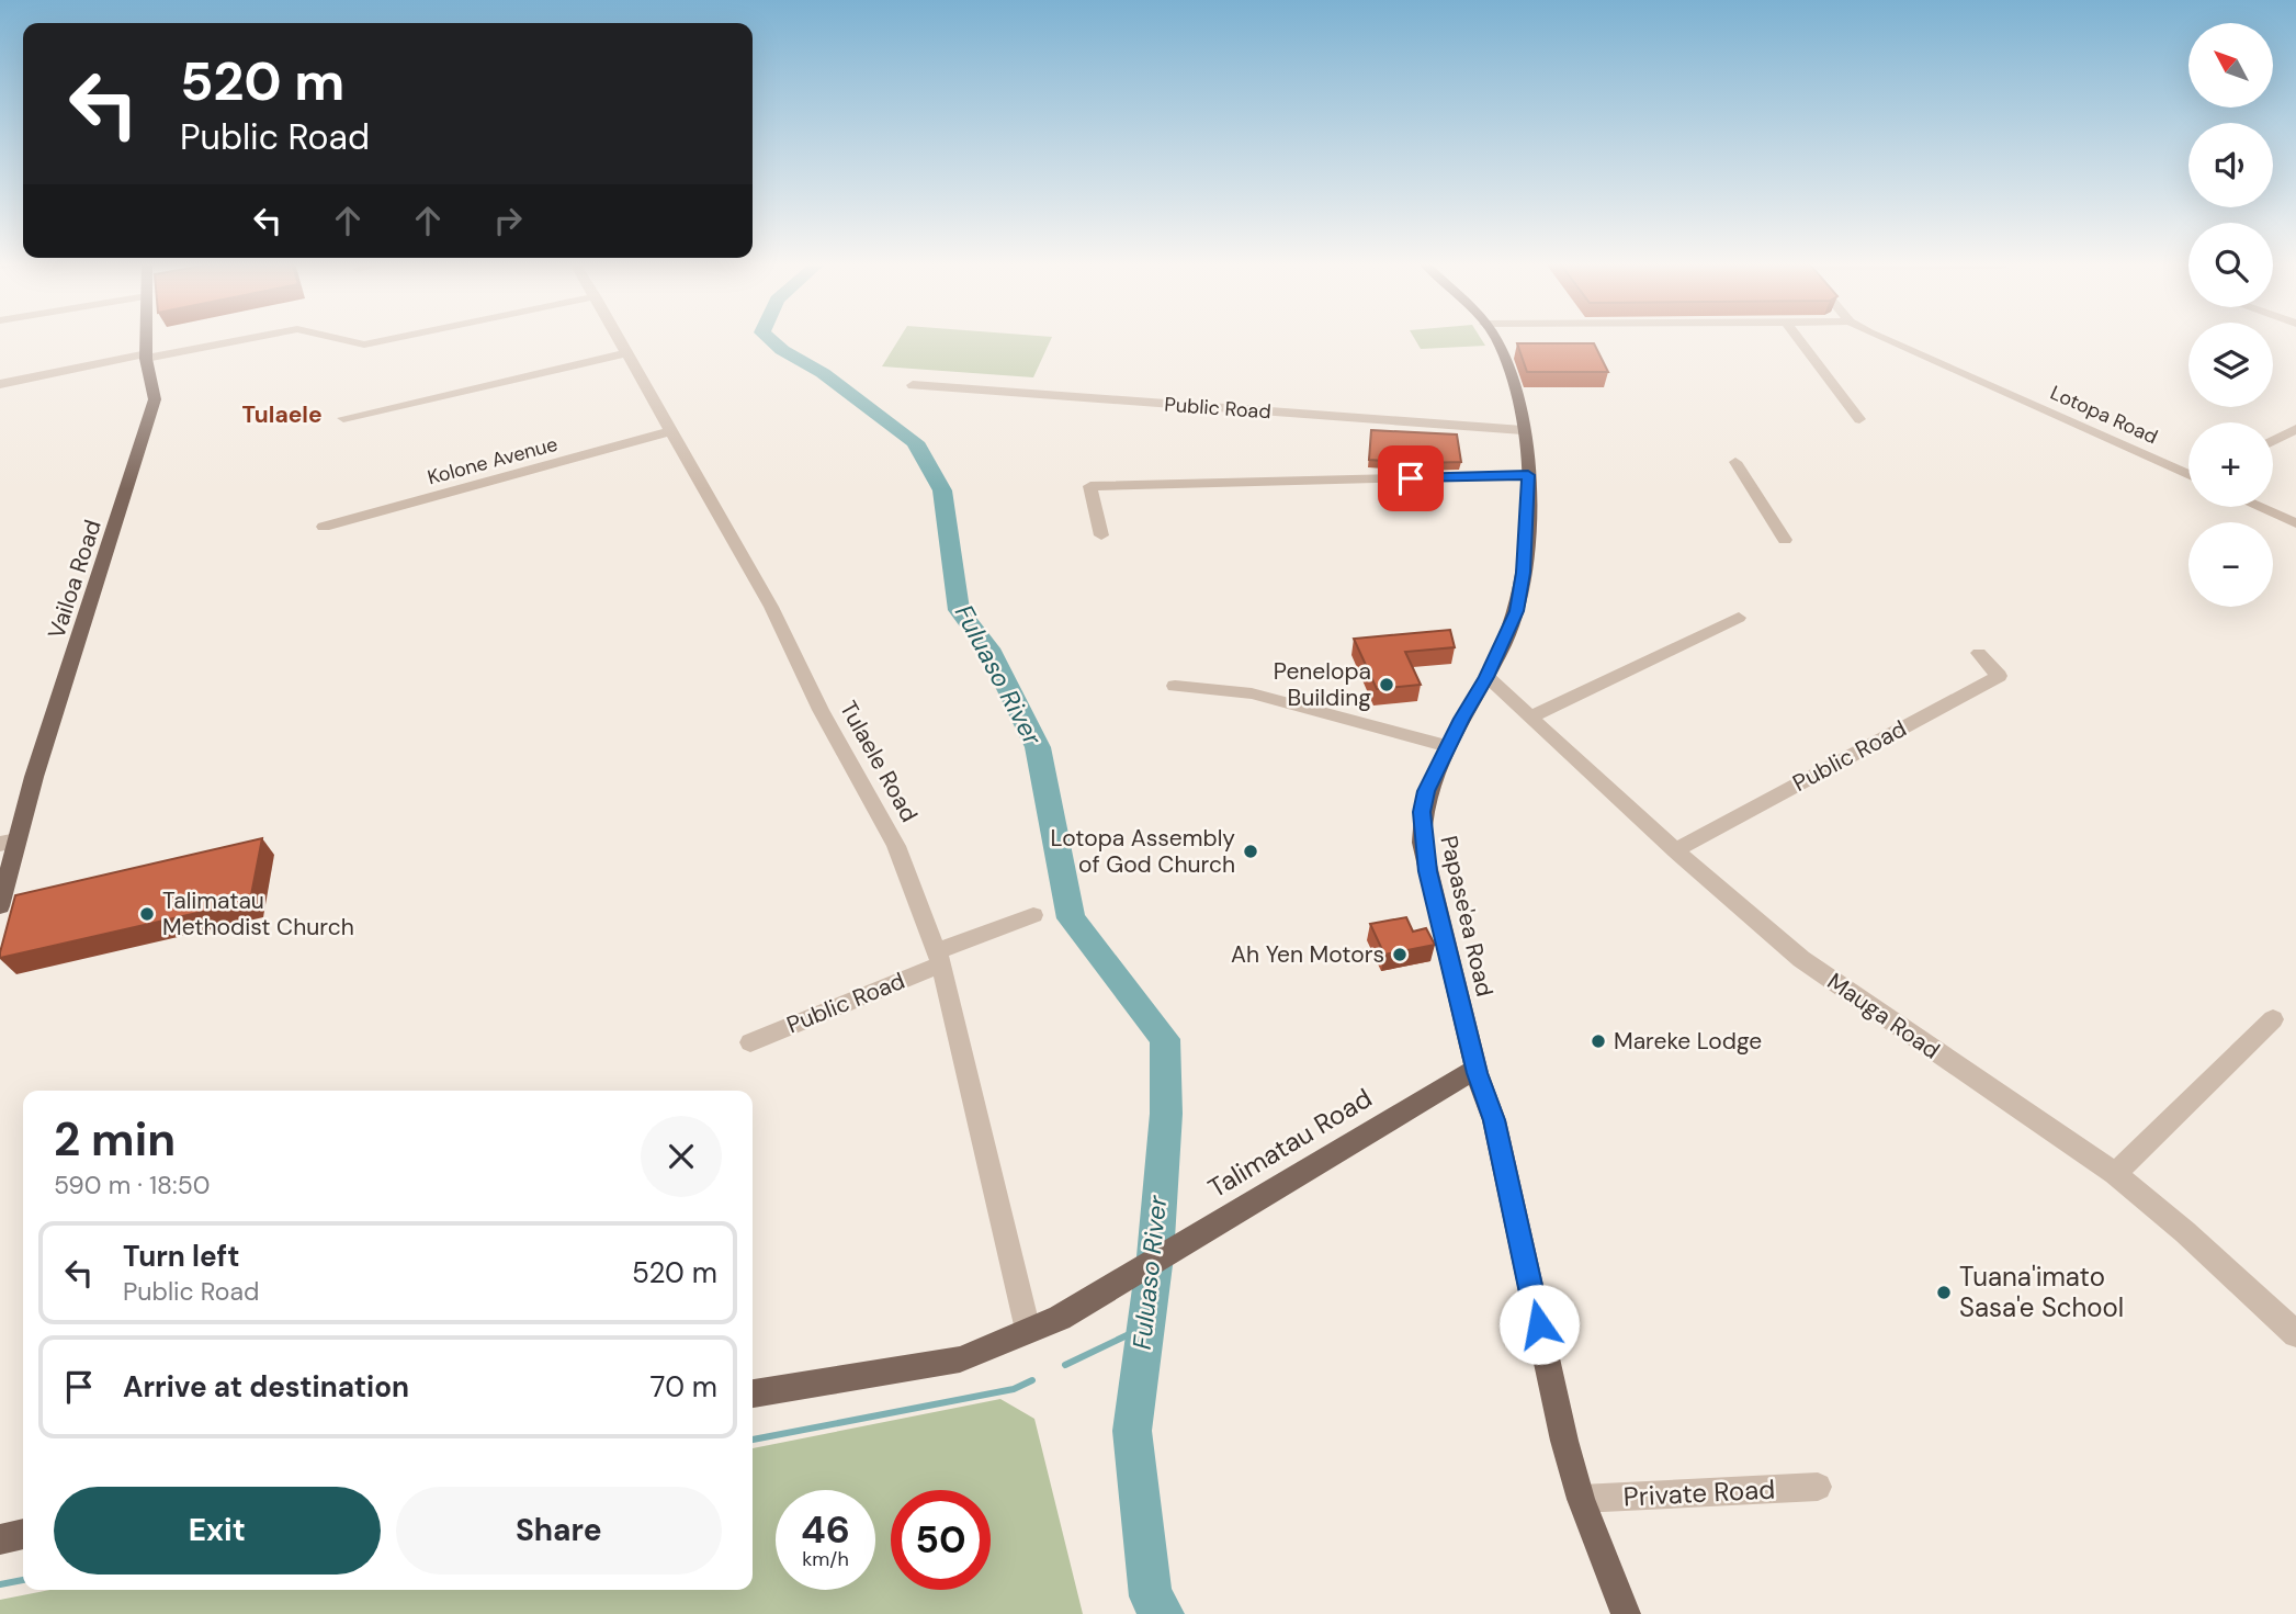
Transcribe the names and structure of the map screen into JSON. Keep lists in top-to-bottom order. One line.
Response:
{"streets":{"main road":["Vailoa Road","Papase'ea Road","Talimatau Road"],"street":["Public Road","Lotopa Road","Kolone Avenue","Tulaele Road","Mauga Road","Private Road"]},"crossings":[["Public Road","Tulaele Road"],["Public Road","Papase'ea Road"],["Public Road","Mauga Road"],["Kolone Avenue","Tulaele Road"],["Tulaele Road","Talimatau Road"],["Papase'ea Road","Mauga Road"],["Papase'ea Road","Talimatau Road"],["Papase'ea Road","Private Road"]],"districts":["Tulaele"],"water":["Fuluaso River"],"places":["Penelopa Building","Lotopa Assembly of God Church","Talimatau Methodist Church","Ah Yen Motors","Mareke Lodge","Tuana'imato Sasa'e School"],"north":"top left","page":{"map_buttons":["+","−"],"turn":["520 m","Public Road"],"heading":["2 min","590 m · 18:50"],"list":[{"name":"Turn left","note":"Public Road","value":"520 m"},{"name":"Arrive at destination","value":"70 m"}],"buttons":["Exit","Share"],"speed":"46 km/h","limit":"50"}}
